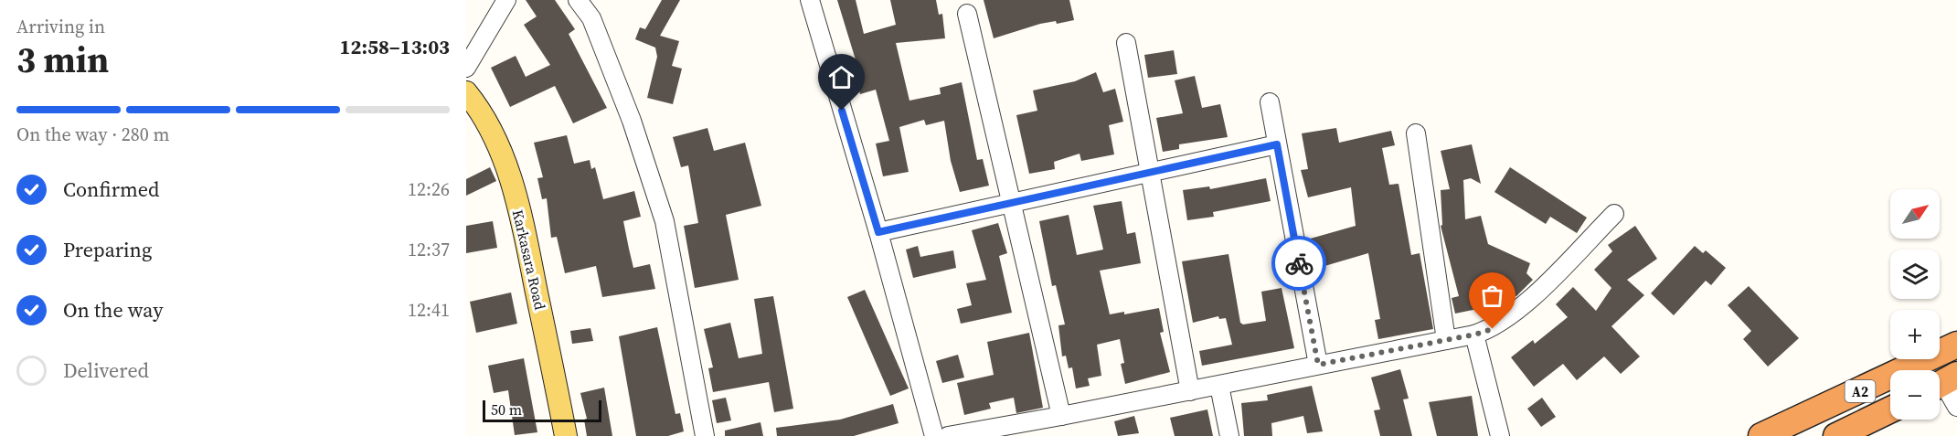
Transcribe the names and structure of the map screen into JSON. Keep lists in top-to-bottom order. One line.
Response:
{"streets":{"highway":["A2"],"main road":["Karkasara Road"]},"scale_bar":"50 m","north":"top right","page":{"heading":["3 min","Arriving in","12:58–13:03"],"bar":"On the way · 280 m","list":[["Confirmed","12:26"],["Preparing","12:37"],["On the way","12:41"],"Delivered"],"map_buttons":["+","−"],"scale":"50 m"}}
